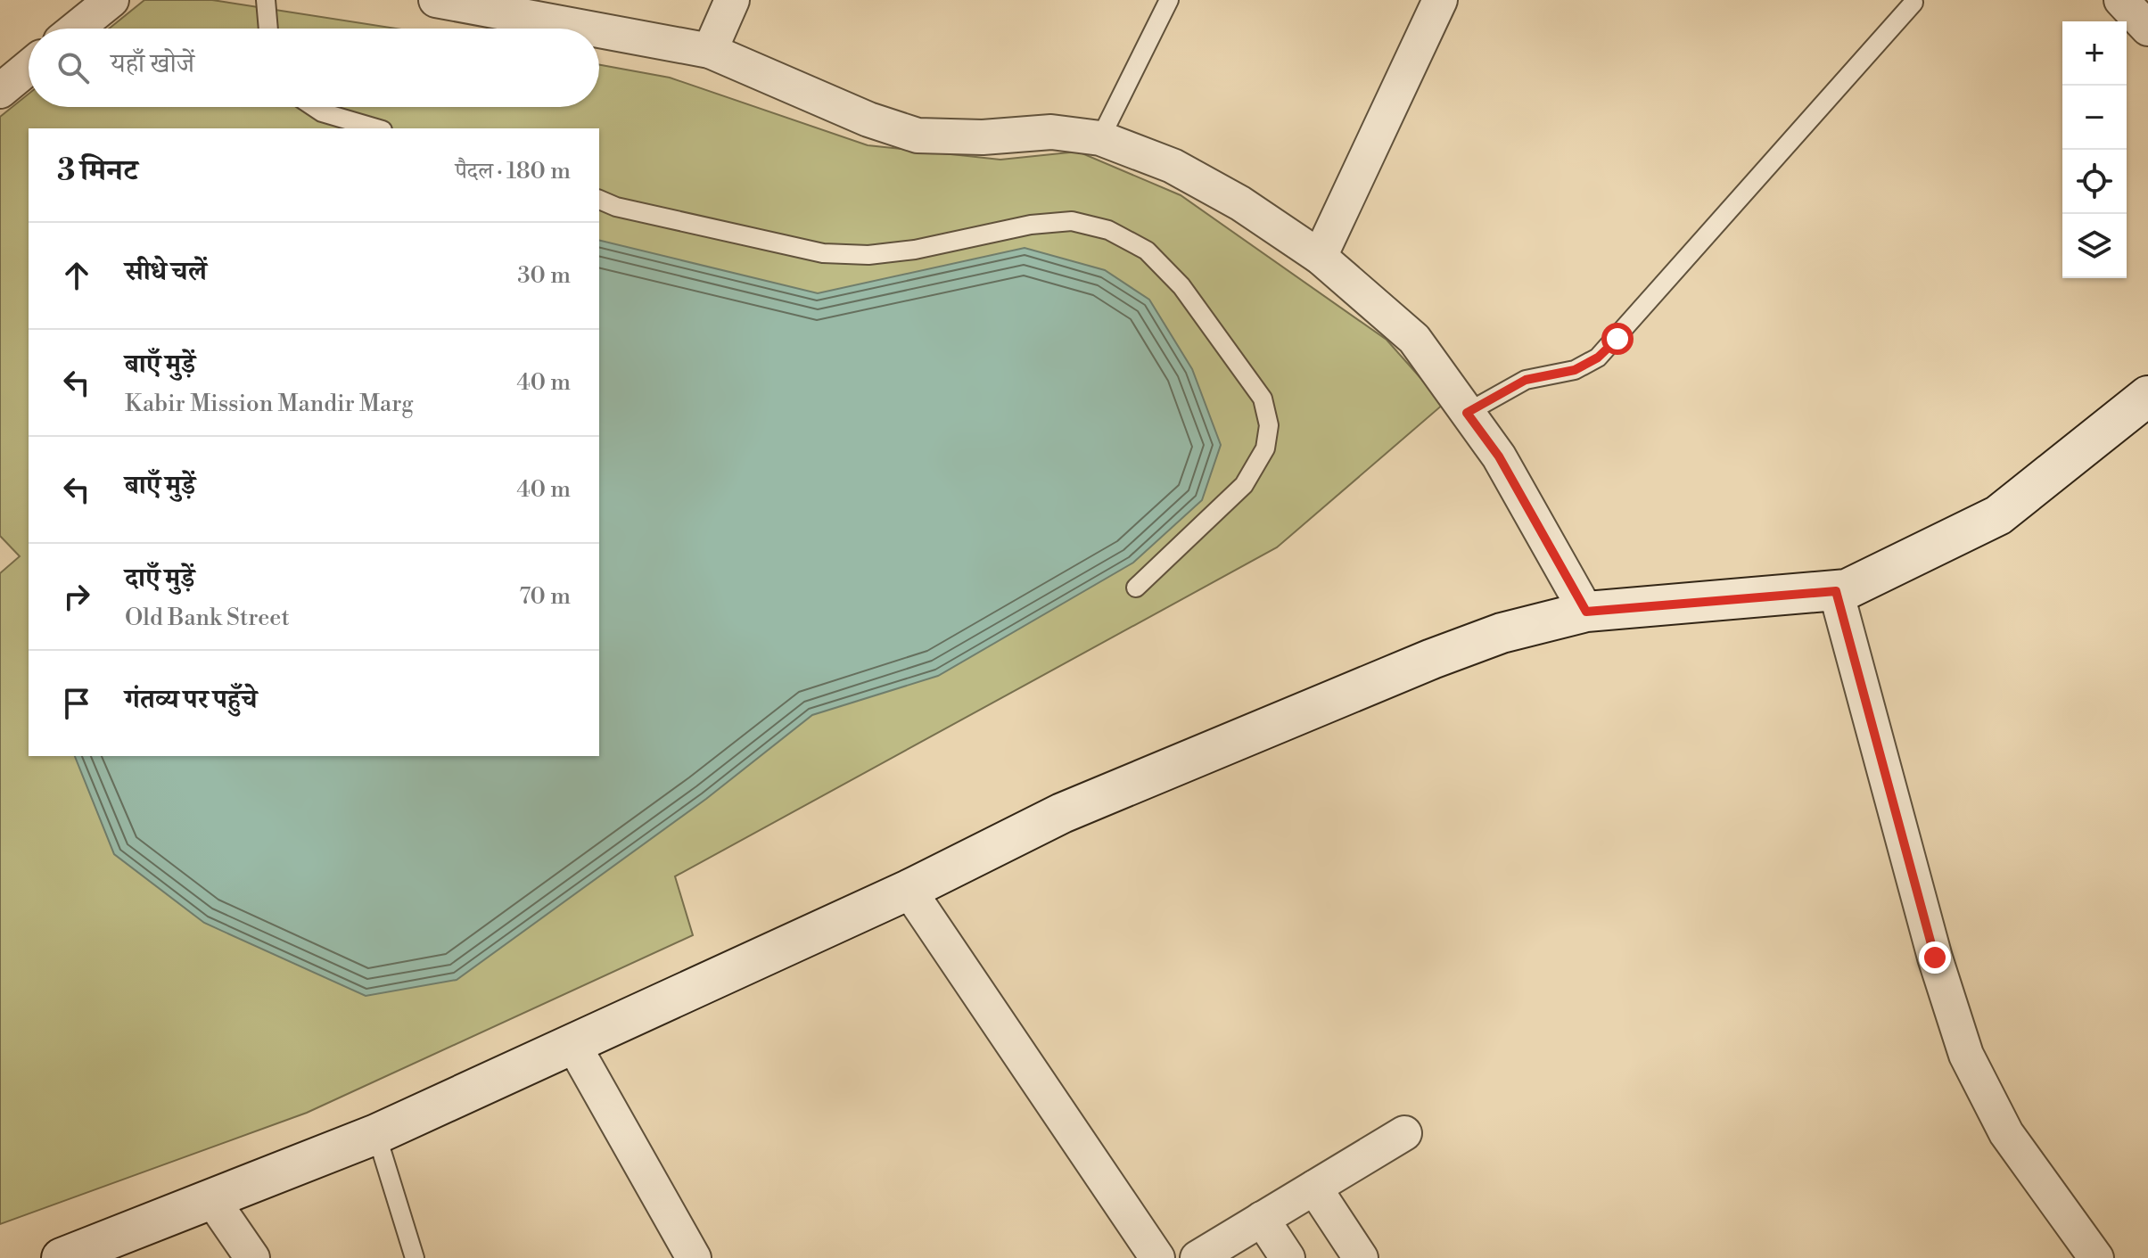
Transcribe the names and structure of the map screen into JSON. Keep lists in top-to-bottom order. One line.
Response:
{"page":{"map_buttons":["+","−"],"search":"यहाँ खोजें","heading":["3 मिनट","पैदल · 180 m"],"list":[["सीधे चलें","30 m"],["बाएँ मुड़ें","Kabir Mission Mandir Marg","40 m"],["बाएँ मुड़ें","40 m"],["दाएँ मुड़ें","Old Bank Street","70 m"],"गंतव्य पर पहुँचे"]}}
